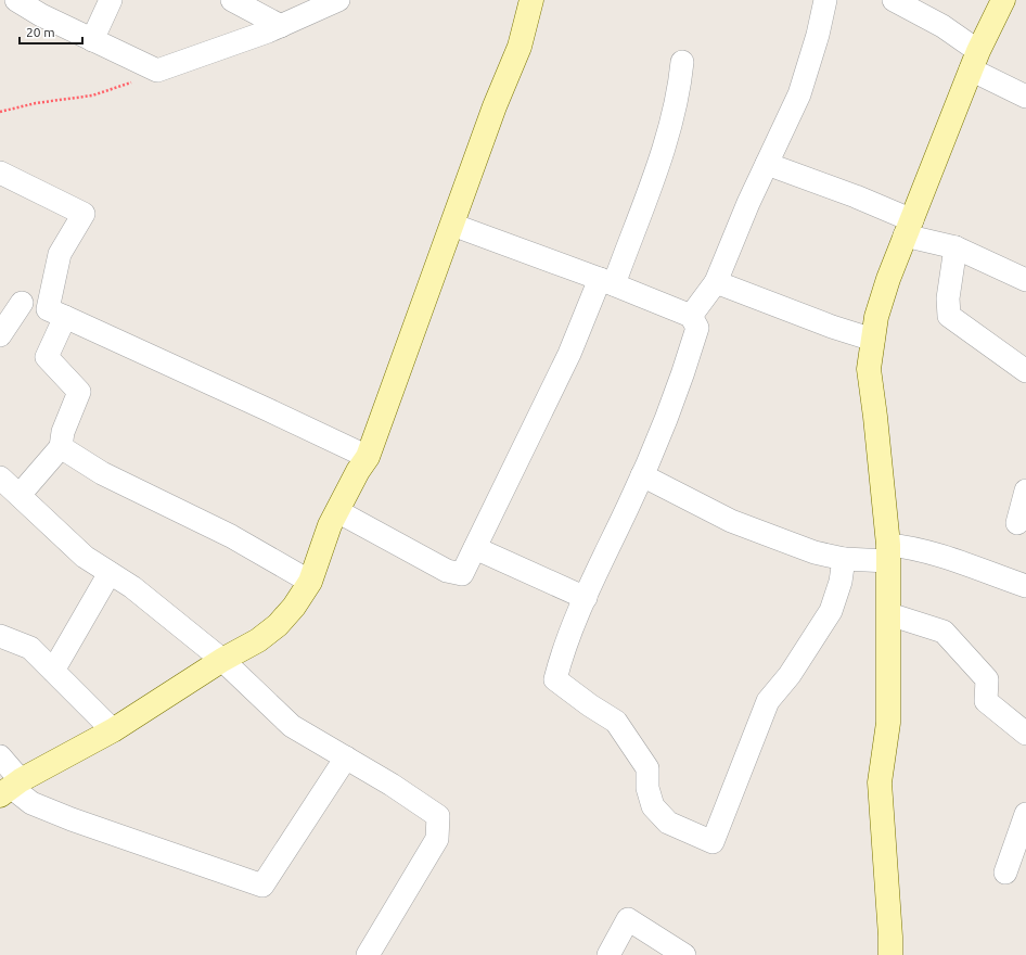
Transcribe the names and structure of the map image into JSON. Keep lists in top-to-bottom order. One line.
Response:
{"scale_bar":"20 m"}
